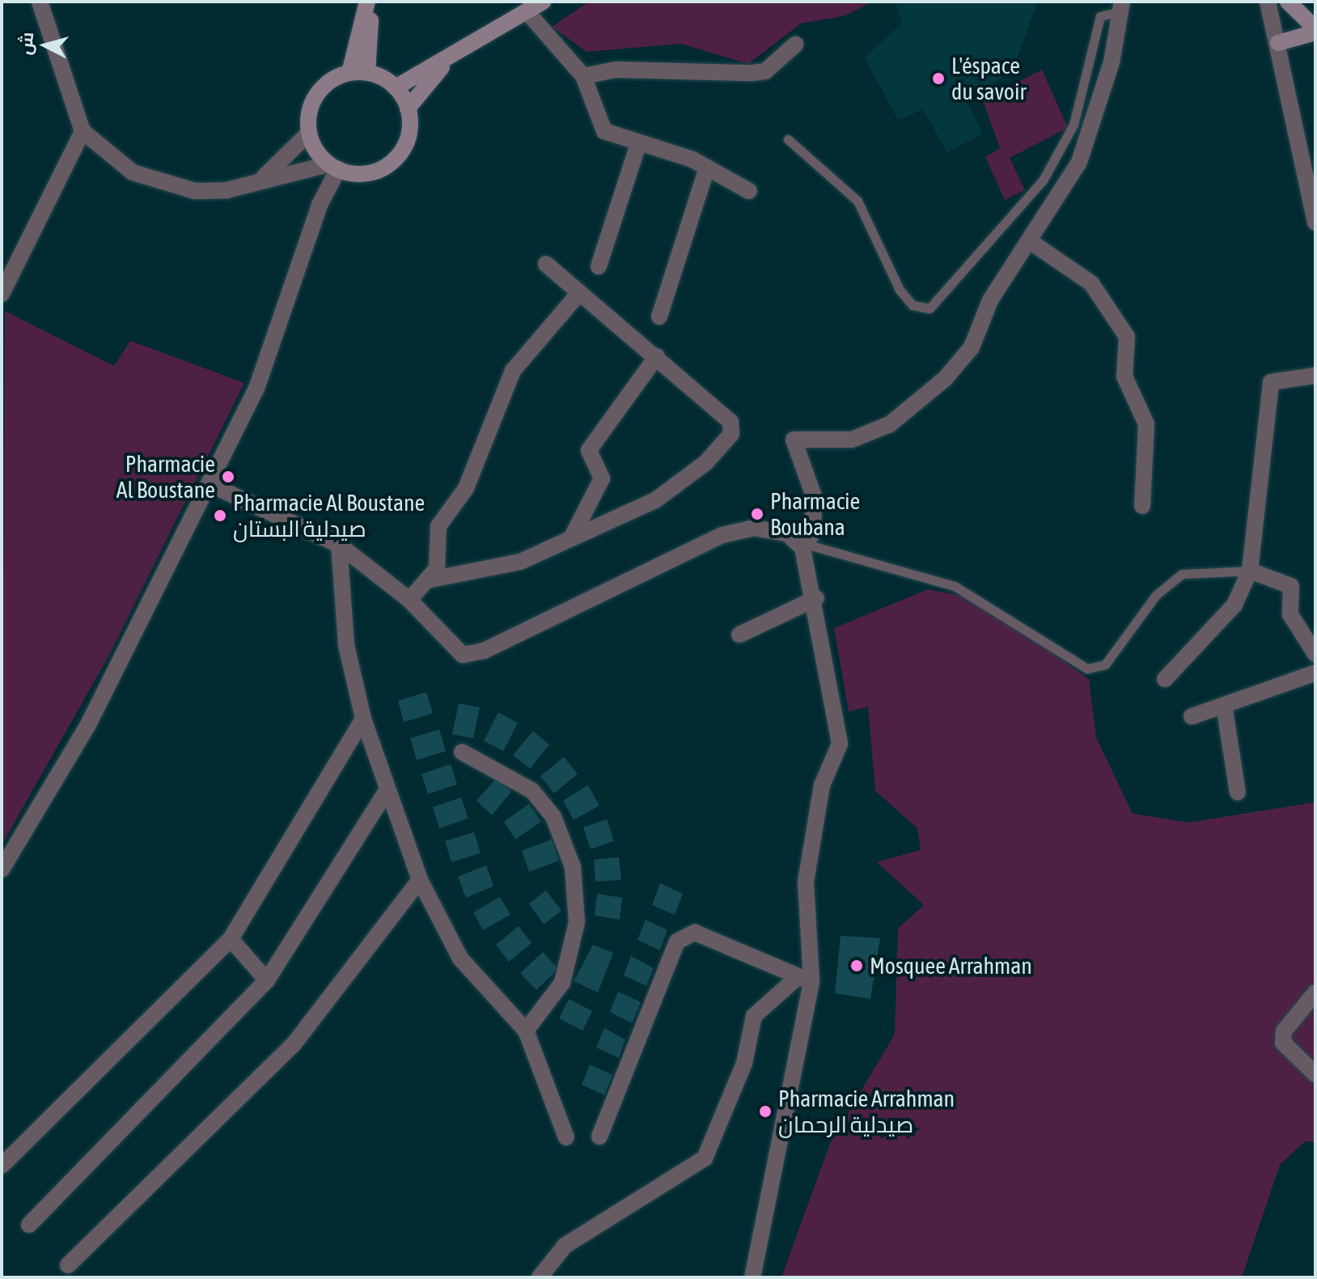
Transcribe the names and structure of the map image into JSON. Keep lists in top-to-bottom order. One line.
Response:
{"places":["L'éspace du savoir","Pharmacie Al Boustane","Pharmacie Boubana","Pharmacie Al Boustane صيدلية البستان","Mosquee Arrahman","Pharmacie Arrahman صيدلية الرحمان"],"north":"left"}
